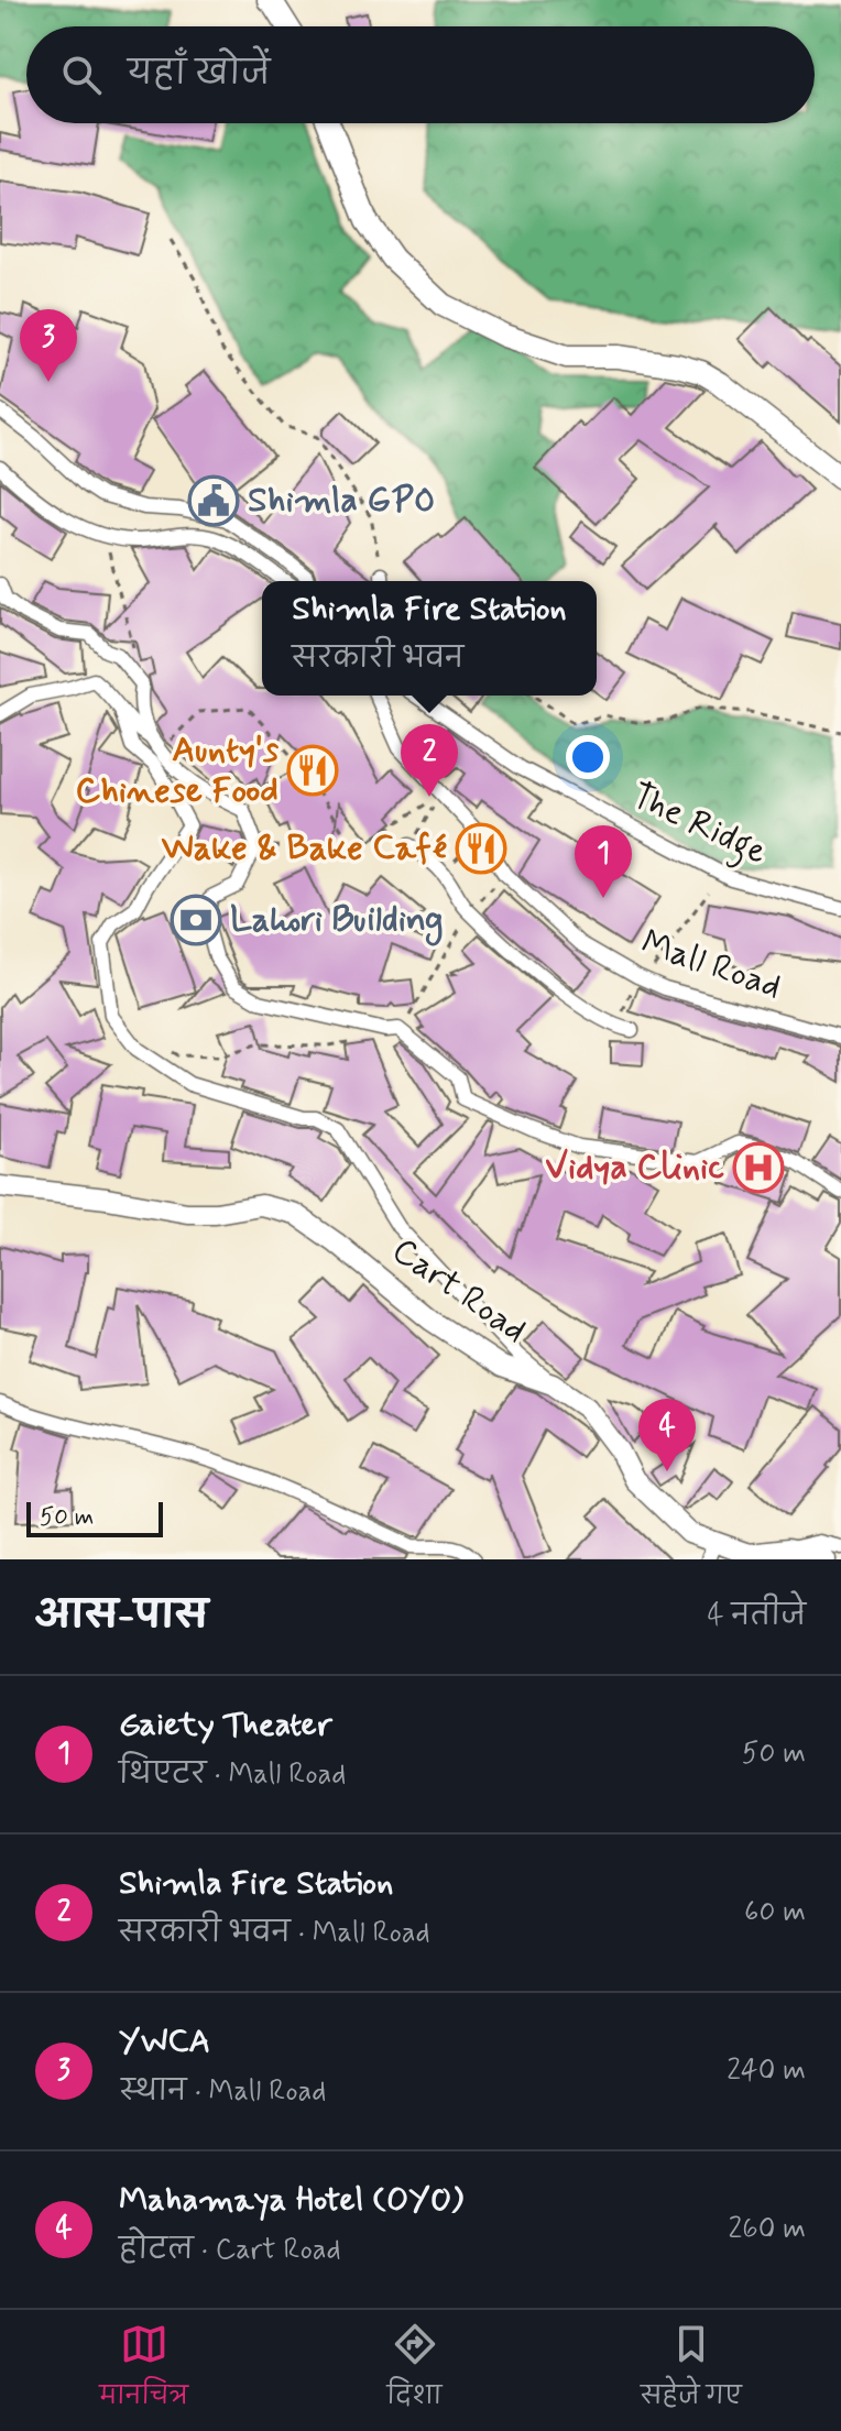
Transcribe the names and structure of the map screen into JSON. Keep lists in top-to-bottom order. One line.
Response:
{"streets":{"main road":["Cart Road"],"street":["The Ridge","Mall Road"]},"places":{"public building":["Shimla GPO"],"restaurant":["Aunty's Chinese Food","Wake & Bake Café"],"bank":["Lahori Building"],"hospital":["Vidya Clinic"]},"scale_bar":"50 m","page":{"search":"यहाँ खोजें","pins":["3","2","1","4"],"popup":["Shimla Fire Station","सरकारी भवन"],"scale":"50 m","heading":["आस-पास","4 नतीजे"],"list":[{"mark":"1","name":"Gaiety Theater","note":"थिएटर · Mall Road","value":"50 m"},{"mark":"2","name":"Shimla Fire Station","note":"सरकारी भवन · Mall Road","value":"60 m"},{"mark":"3","name":"YWCA","note":"स्थान · Mall Road","value":"240 m"},{"mark":"4","name":"Mahamaya Hotel (OYO)","note":"होटल · Cart Road","value":"260 m"}],"nav":["मानचित्र","दिशा","सहेजे गए"]}}
